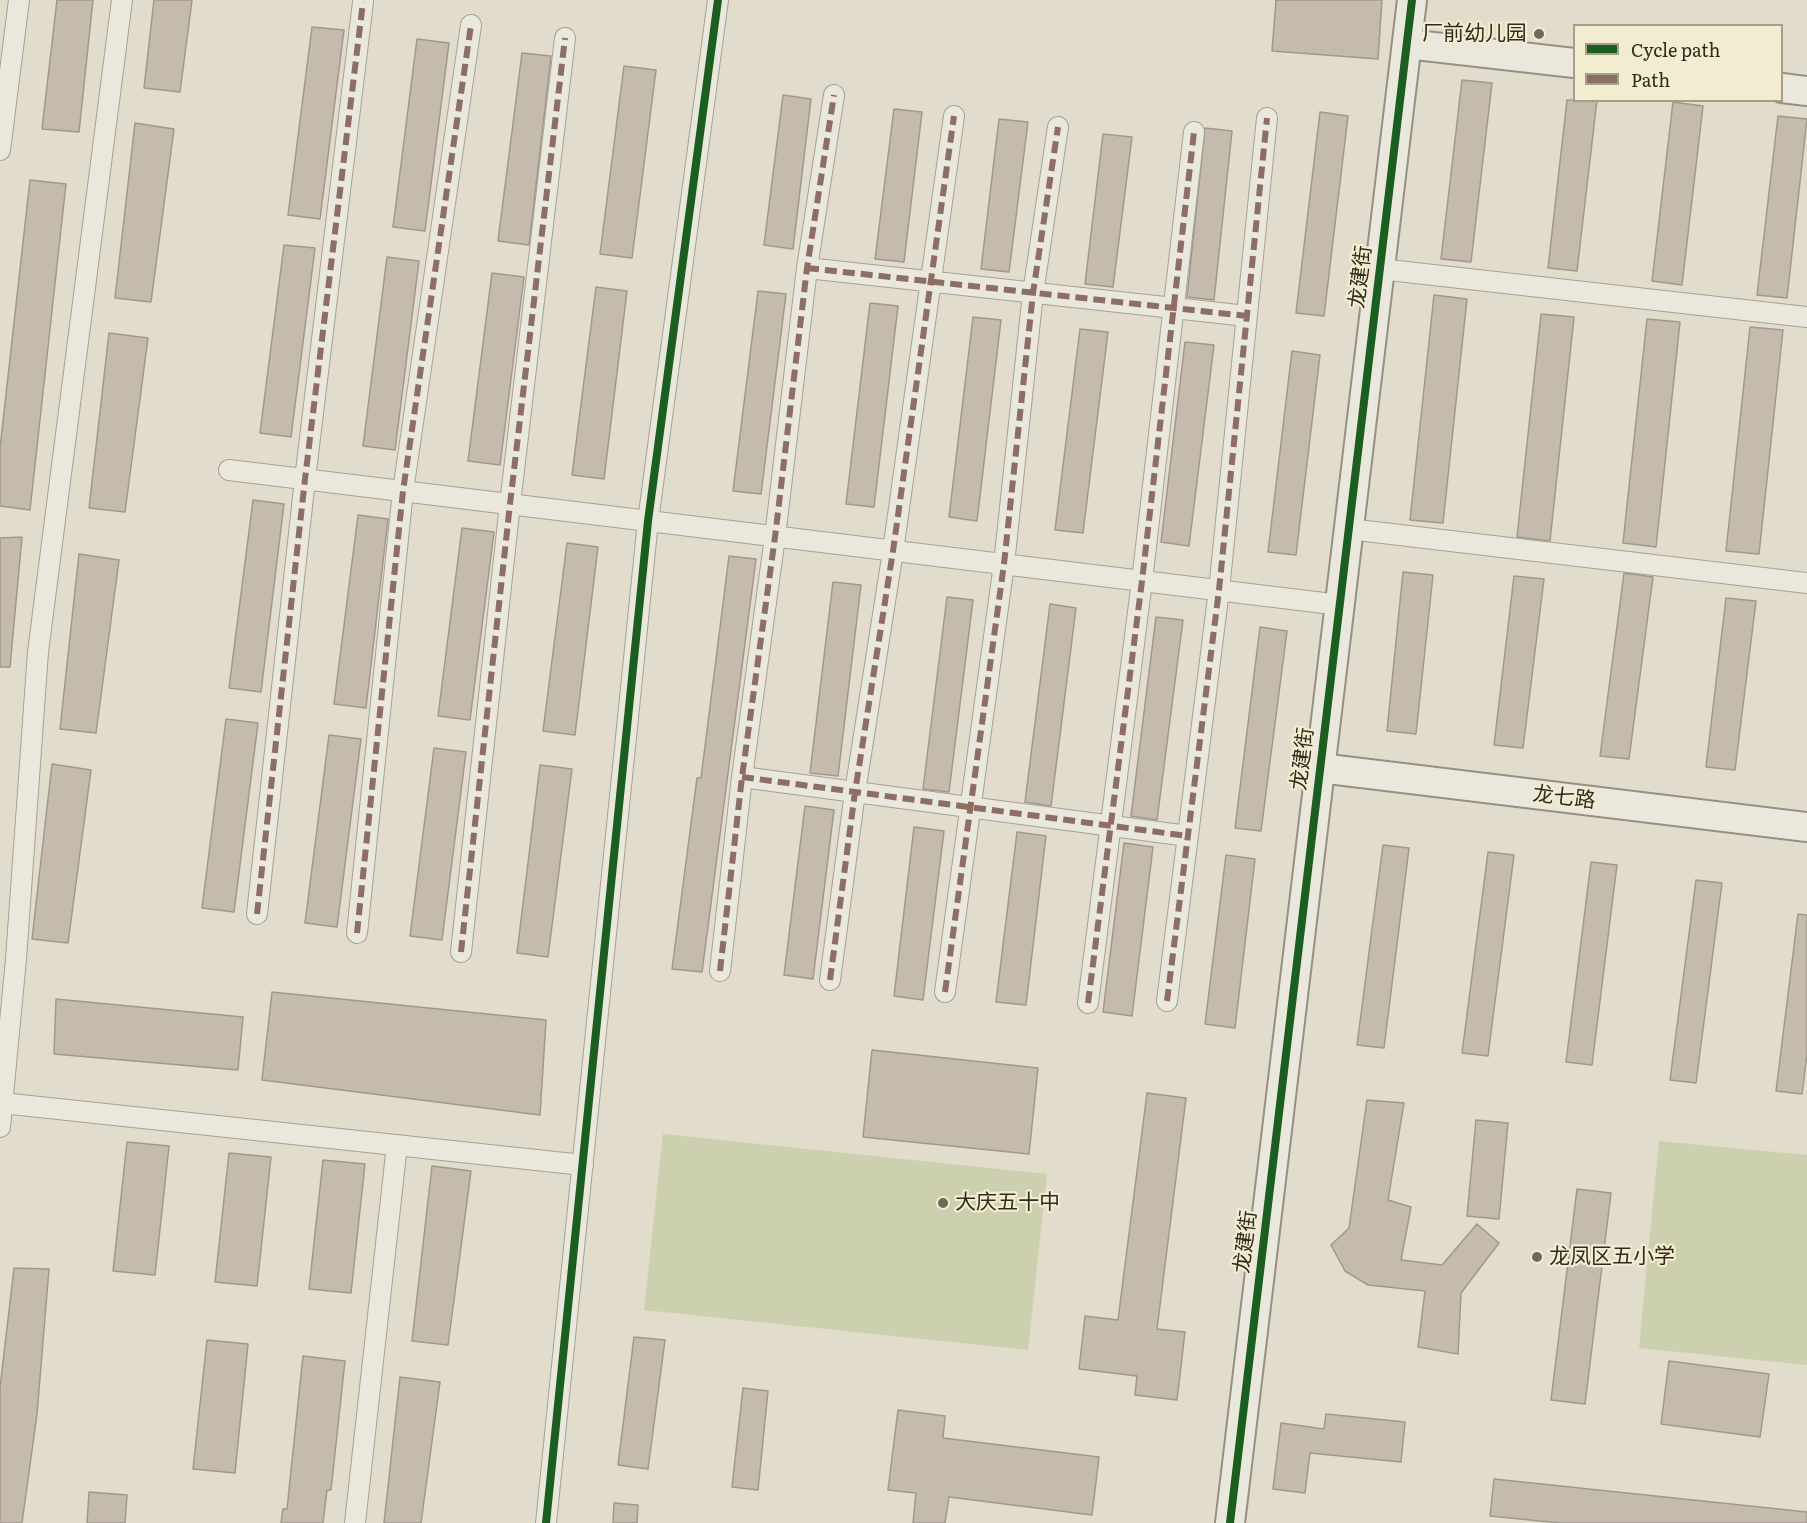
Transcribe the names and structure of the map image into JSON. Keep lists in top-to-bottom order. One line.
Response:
{"streets":{"street":["龙建街","龙七路"]},"crossings":[["龙建街","龙七路"]],"places":["厂前幼儿园","大庆五十中","龙凤区五小学"],"legend":["Cycle path","Path"]}
